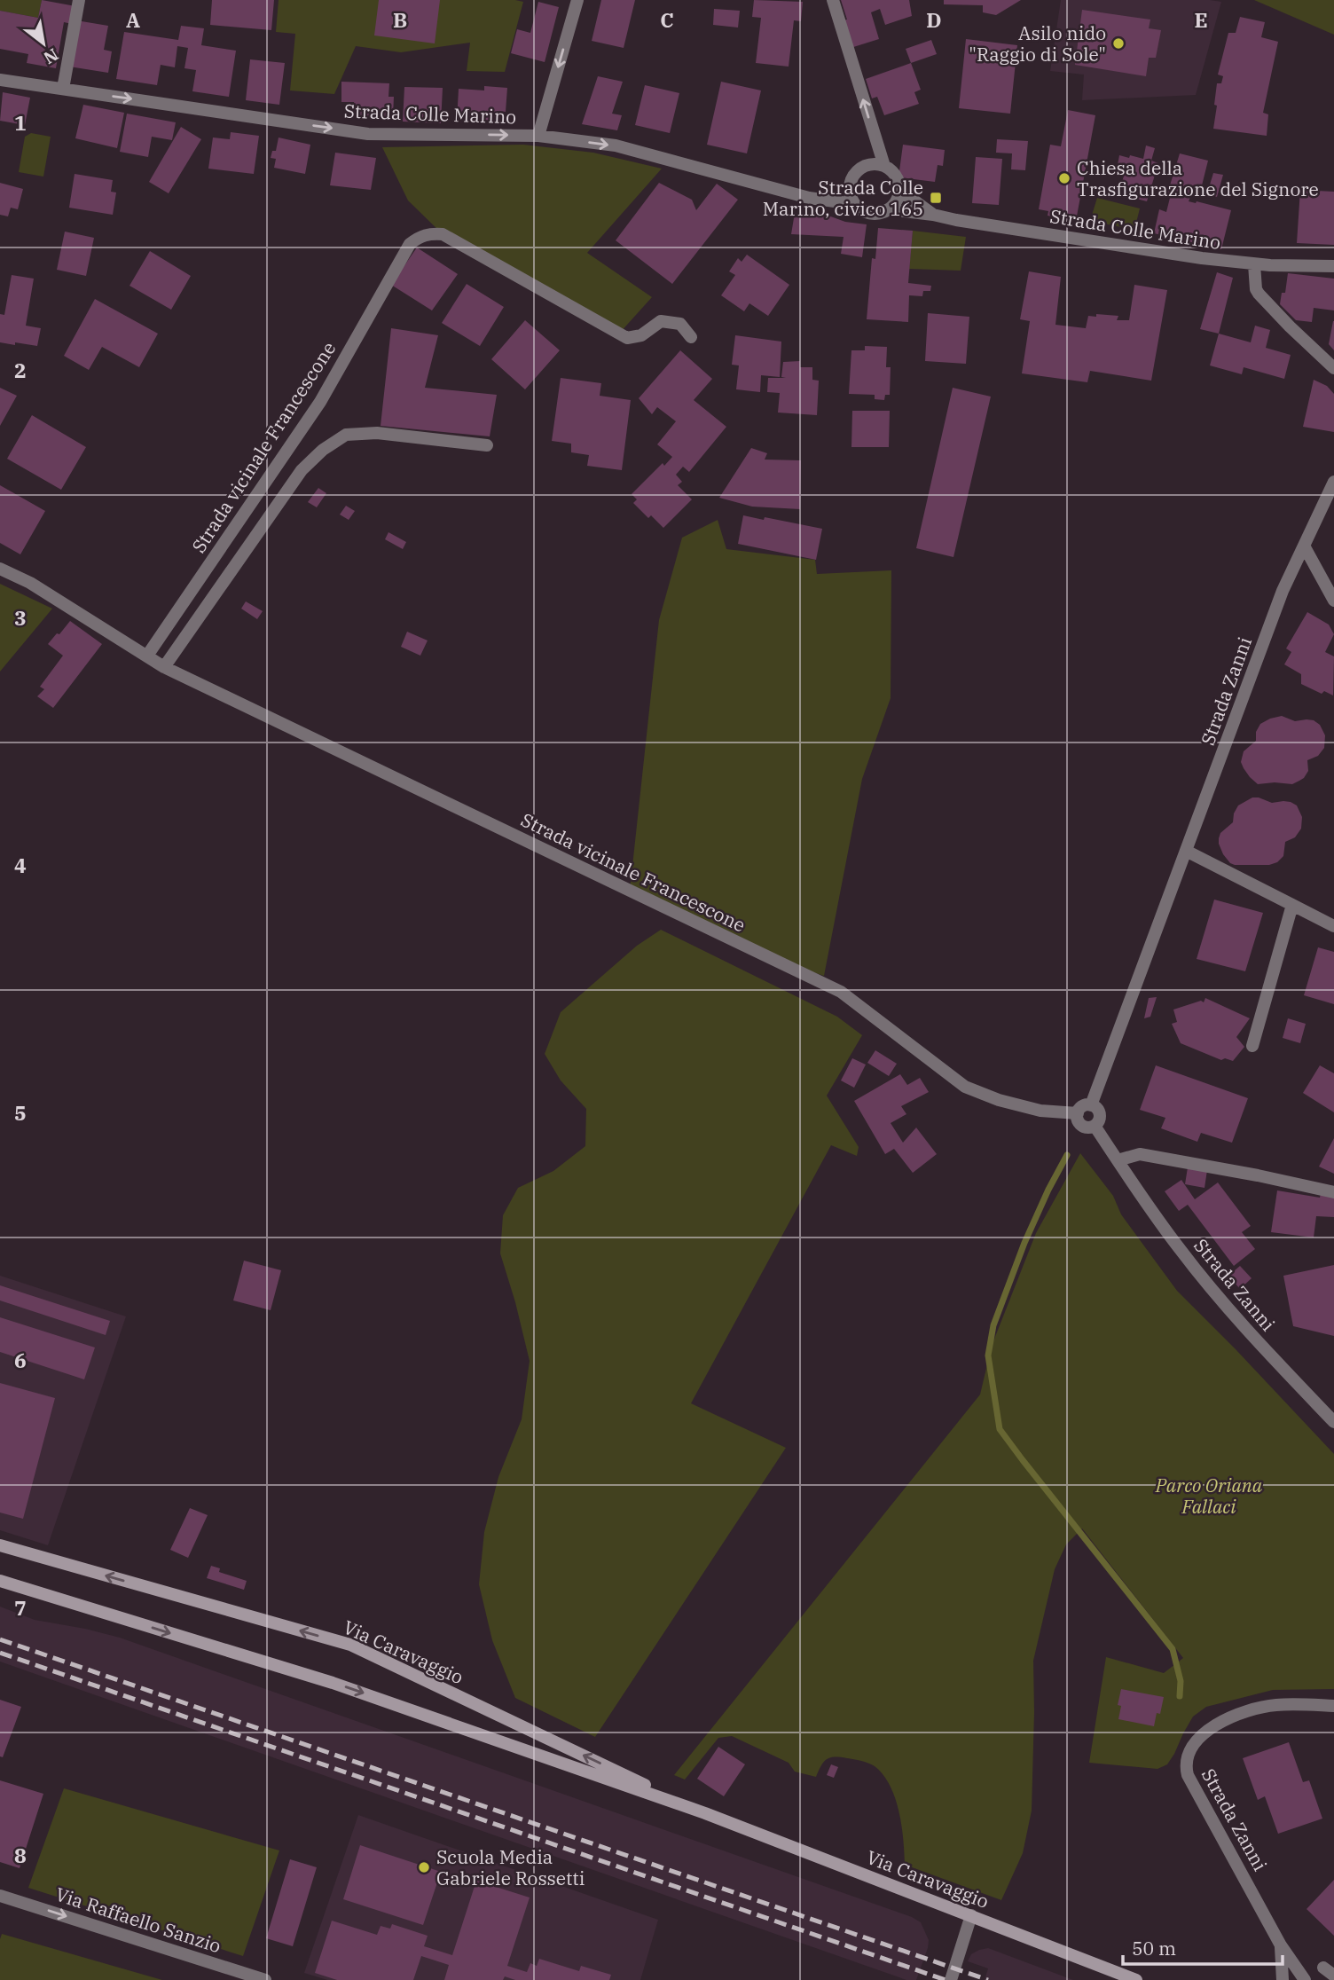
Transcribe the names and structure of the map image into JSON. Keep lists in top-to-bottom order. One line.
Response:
{"streets":{"street":["Strada Colle Marino","Strada vicinale Francescone","Strada Zanni","Via Caravaggio","Via Raffaello Sanzio"]},"crossings":[["Strada vicinale Francescone","Strada Zanni"]],"one_way":["Strada Colle Marino","Via Raffaello Sanzio"],"parks":["Parco Oriana Fallaci"],"places":{"other":["Asilo nido \"Raggio di Sole\"","Chiesa della Trasfigurazione del Signore","Scuola Media Gabriele Rossetti"],"transit":["Strada Colle Marino, civico 165"]},"scale_bar":"50 m","north":"bottom right","grid":{"columns":["A","B","C","D","E"],"rows":["1","2","3","4","5","6","7","8"]}}
